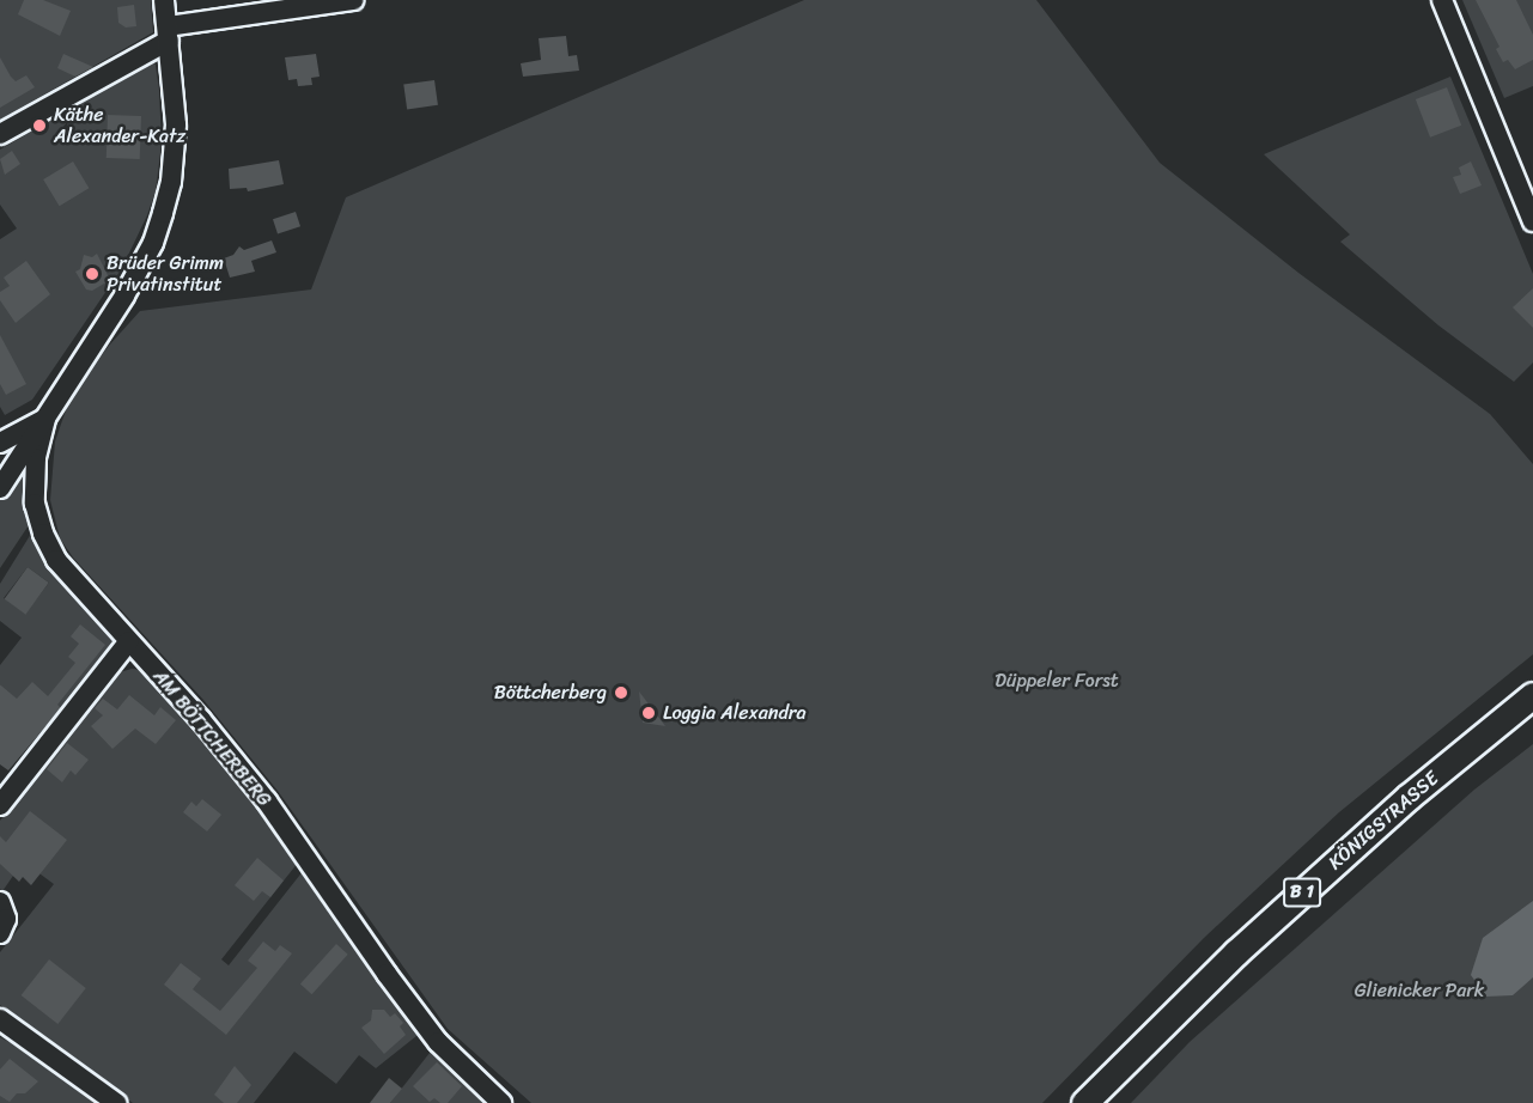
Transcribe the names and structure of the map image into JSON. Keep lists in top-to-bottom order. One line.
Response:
{"streets":{"main road":["KÖNIGSTRASSE","B 1"],"street":["AM BÖTTCHERBERG"]},"parks":["Düppeler Forst","Glienicker Park"],"places":["Käthe Alexander-Katz","Brüder Grimm Privatinstitut","Böttcherberg","Loggia Alexandra"]}
